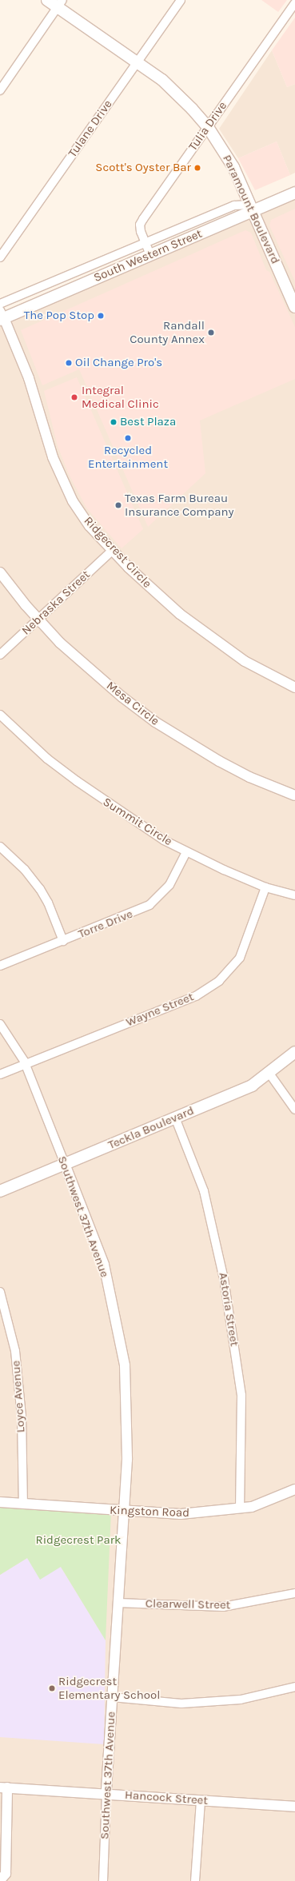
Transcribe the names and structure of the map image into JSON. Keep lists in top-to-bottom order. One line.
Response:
{"streets":{"main road":["Paramount Boulevard","South Western Street","Teckla Boulevard"],"street":["Tulia Drive","Tulane Drive","Ridgecrest Circle","Nebraska Street","Mesa Circle","Summit Circle","Torre Drive","Wayne Street","Southwest 37th Avenue","Astoria Street","Loyce Avenue","Kingston Road","Clearwell Street","Hancock Street"]},"crossings":[["Tulia Drive","Paramount Boulevard"],["Tulia Drive","South Western Street"],["Tulane Drive","Paramount Boulevard"],["Paramount Boulevard","South Western Street"],["South Western Street","Ridgecrest Circle"],["Ridgecrest Circle","Nebraska Street"],["Nebraska Street","Mesa Circle"],["Summit Circle","Torre Drive"],["Summit Circle","Wayne Street"],["Wayne Street","Southwest 37th Avenue"],["Teckla Boulevard","Southwest 37th Avenue"],["Teckla Boulevard","Astoria Street"],["Southwest 37th Avenue","Kingston Road"],["Southwest 37th Avenue","Clearwell Street"],["Southwest 37th Avenue","Hancock Street"],["Astoria Street","Kingston Road"],["Loyce Avenue","Kingston Road"]],"parks":["Ridgecrest Park"],"places":["Scott's Oyster Bar","The Pop Stop","Randall County Annex","Oil Change Pro's","Integral Medical Clinic","Best Plaza","Recycled Entertainment","Texas Farm Bureau Insurance Company","Ridgecrest Elementary School"]}
